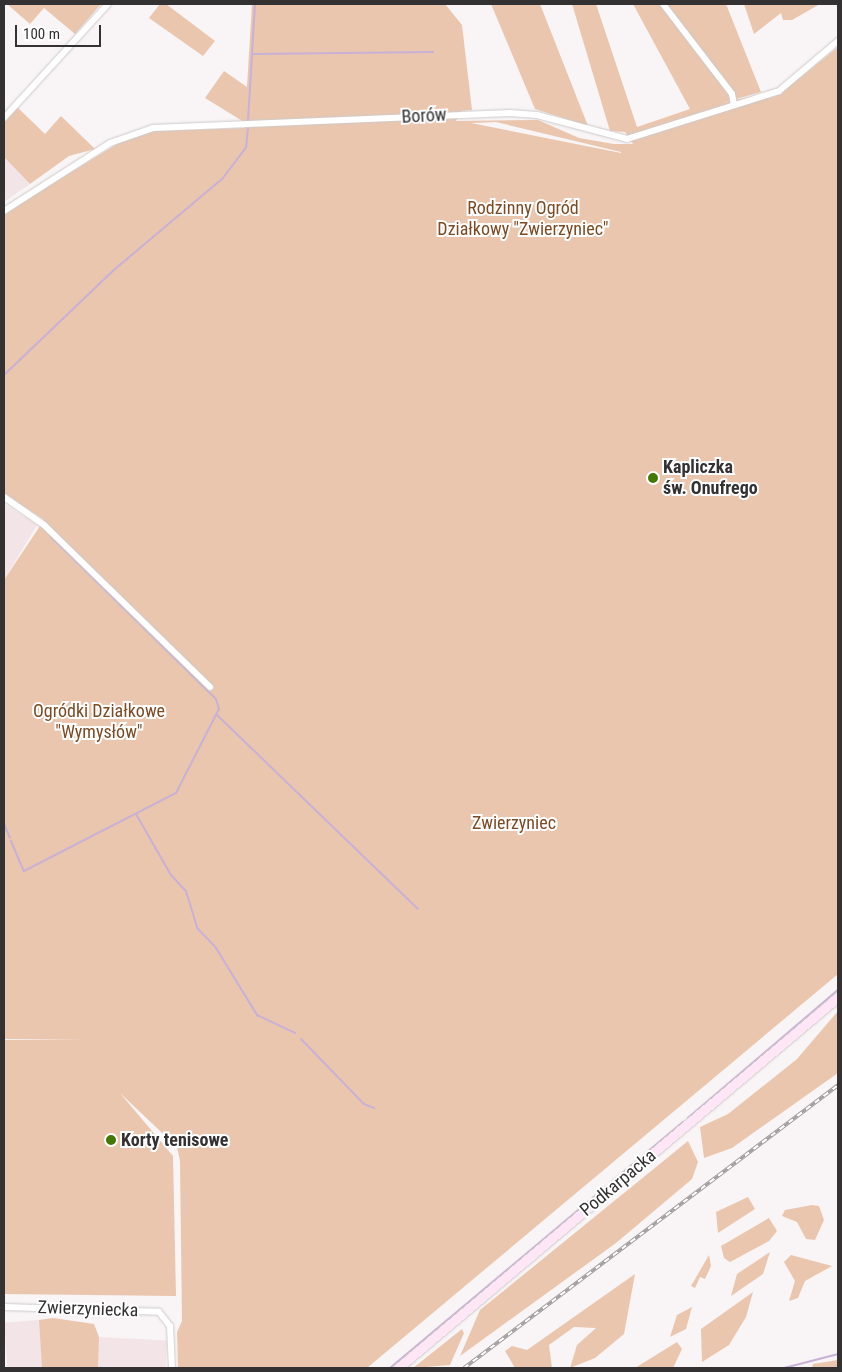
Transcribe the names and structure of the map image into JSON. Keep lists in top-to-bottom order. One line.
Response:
{"streets":{"main road":["Podkarpacka"],"street":["Borów","Zwierzyniecka"]},"parks":["Rodzinny Ogród Działkowy \"Zwierzyniec\"","Ogródki Działkowe \"Wymysłów\"","Zwierzyniec"],"places":["Kapliczka św. Onufrego","Korty tenisowe"],"scale_bar":"100 m"}
